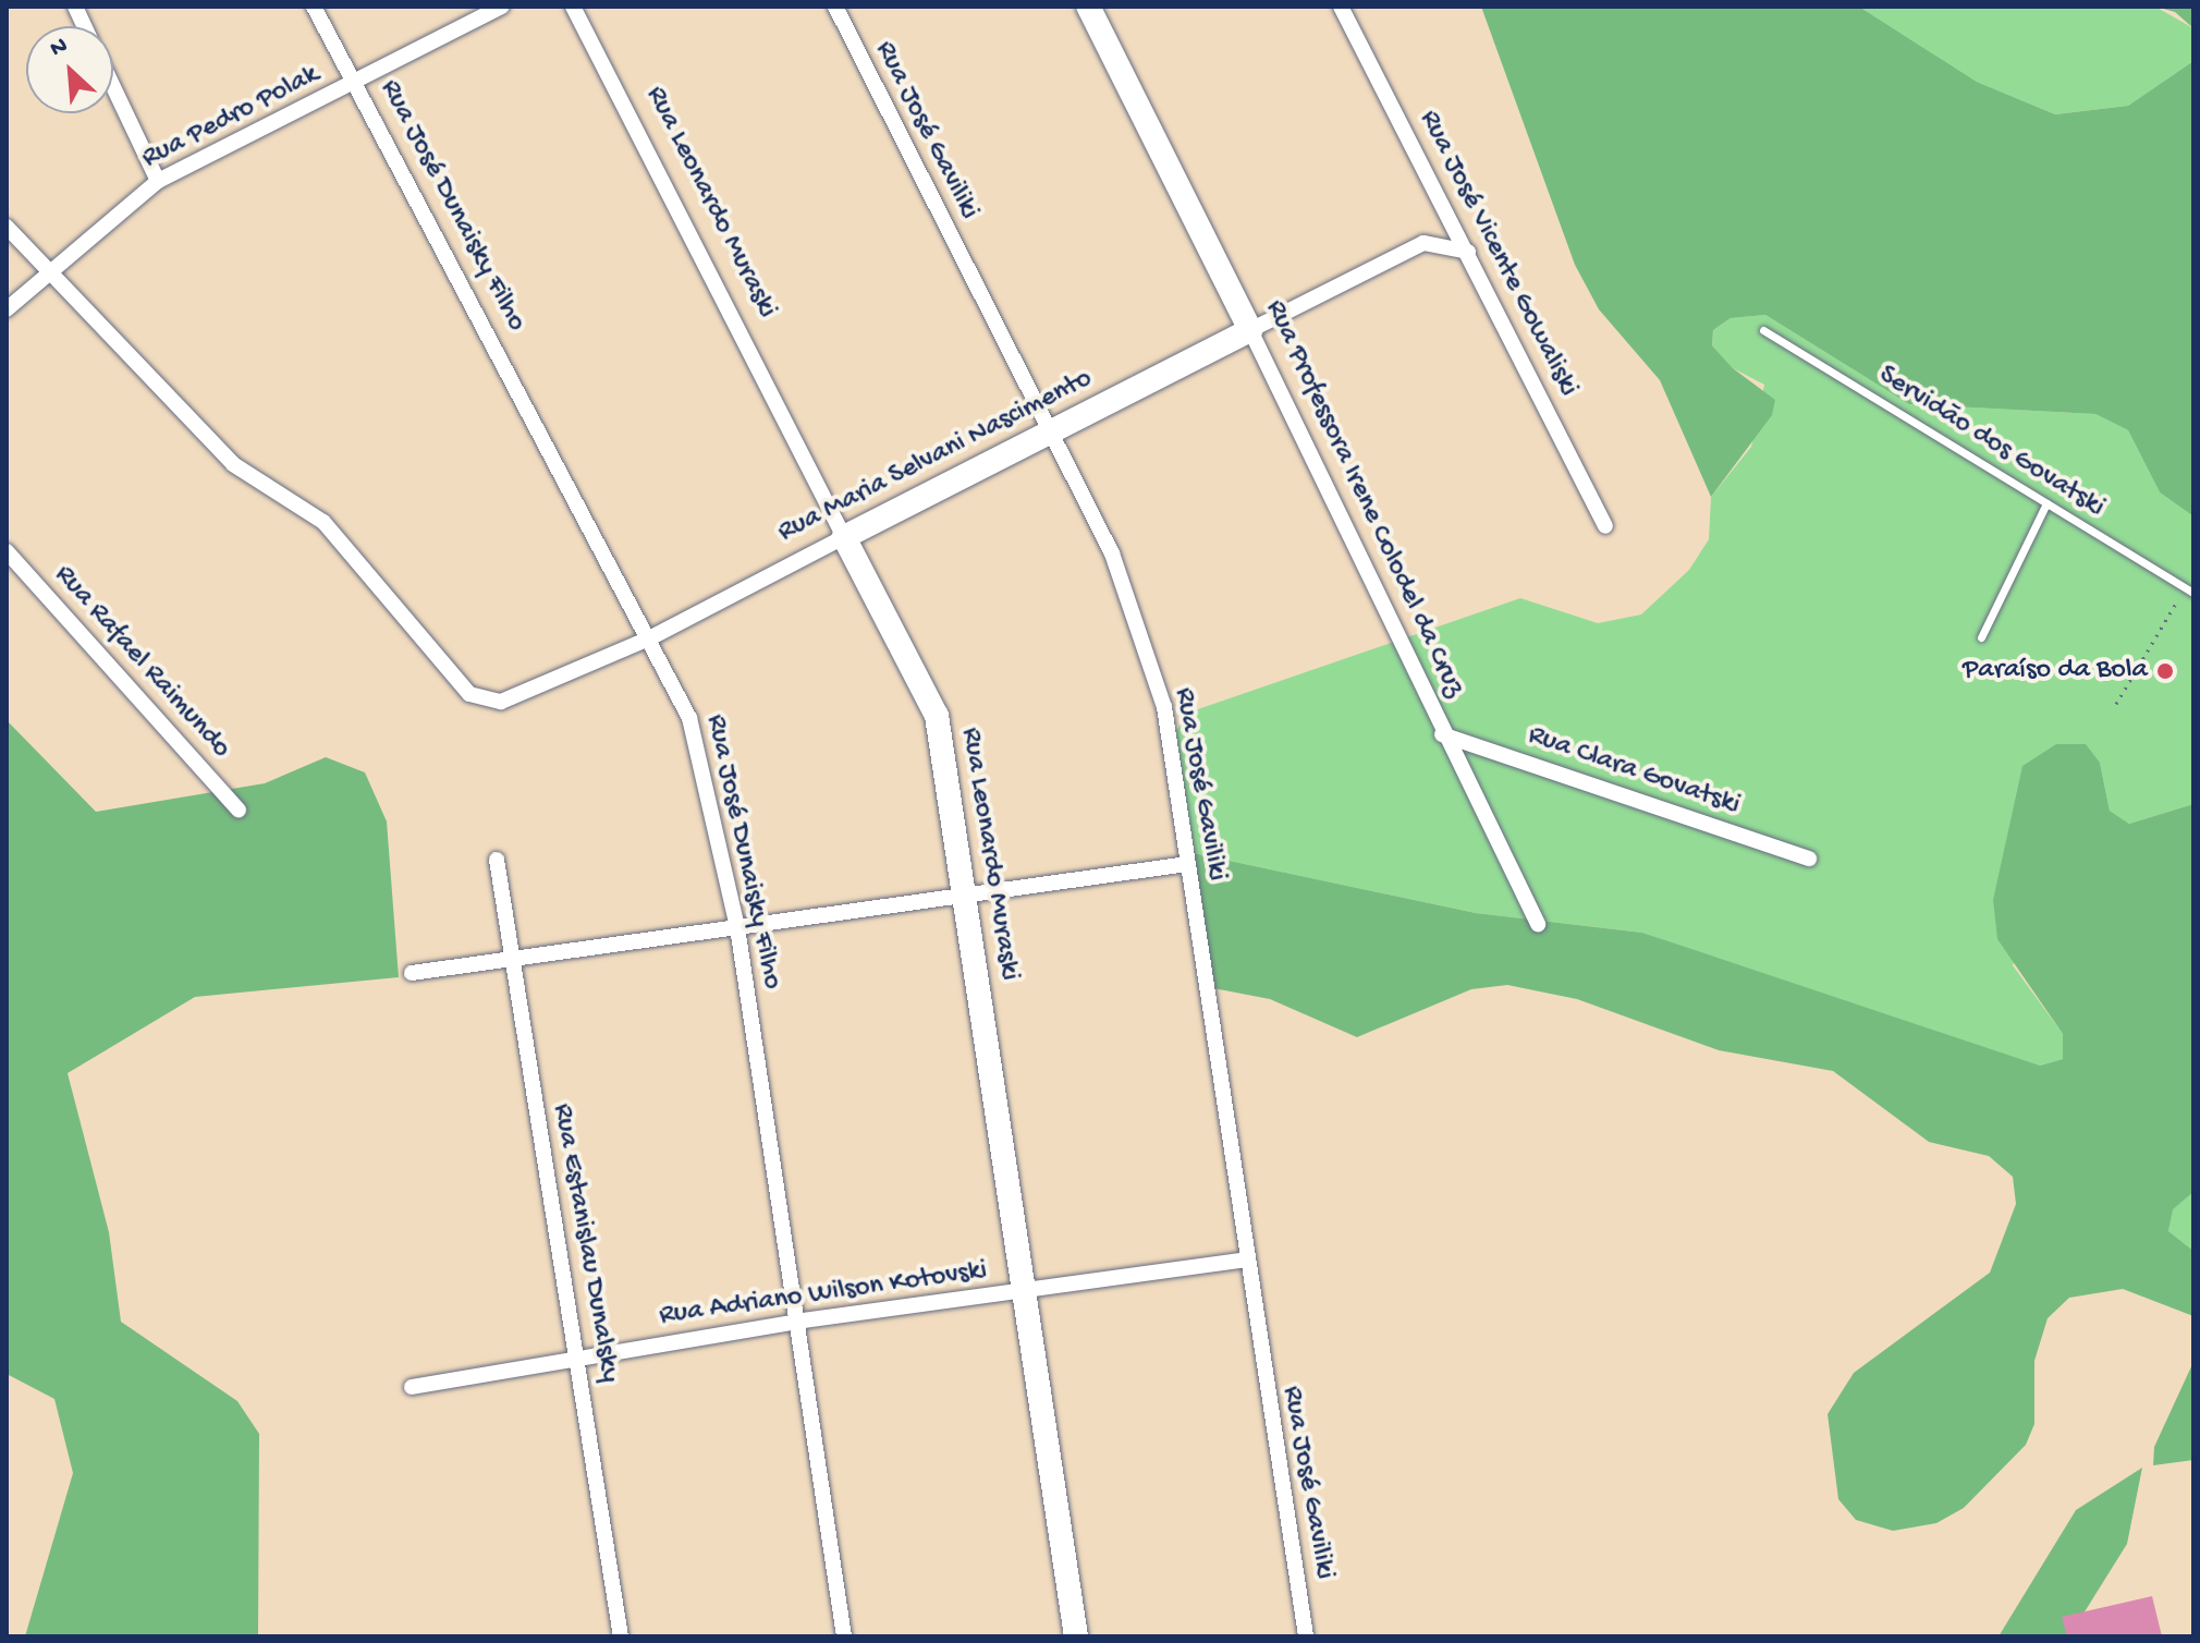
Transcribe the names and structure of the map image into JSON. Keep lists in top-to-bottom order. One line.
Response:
{"streets":{"street":["Rua Pedro Polak","Rua José Gaviliki","Rua Leonardo Muraski","Rua José Dunaisky Filho","Rua José Vicente Gowaliski","Rua Maria Selvani Nascimento","Rua Professora Irene Colodel da Cruz","Rua Rafael Raimundo","Rua Clara Govatski","Rua Estanislau Dunalsky","Rua Adriano Wilson Kotovski"],"lane":["Servidão dos Govatski"]},"crossings":[["Rua Pedro Polak","Rua José Dunaisky Filho"],["Rua Pedro Polak","Rua Maria Selvani Nascimento"],["Rua José Gaviliki","Rua Maria Selvani Nascimento"],["Rua José Gaviliki","Rua Adriano Wilson Kotovski"],["Rua Leonardo Muraski","Rua Maria Selvani Nascimento"],["Rua Leonardo Muraski","Rua Adriano Wilson Kotovski"],["Rua José Dunaisky Filho","Rua Maria Selvani Nascimento"],["Rua José Dunaisky Filho","Rua Adriano Wilson Kotovski"],["Rua José Vicente Gowaliski","Rua Maria Selvani Nascimento"],["Rua Maria Selvani Nascimento","Rua Professora Irene Colodel da Cruz"],["Rua Professora Irene Colodel da Cruz","Rua Clara Govatski"],["Rua Estanislau Dunalsky","Rua Adriano Wilson Kotovski"]],"places":["Paraíso da Bola"],"north":"top left"}
